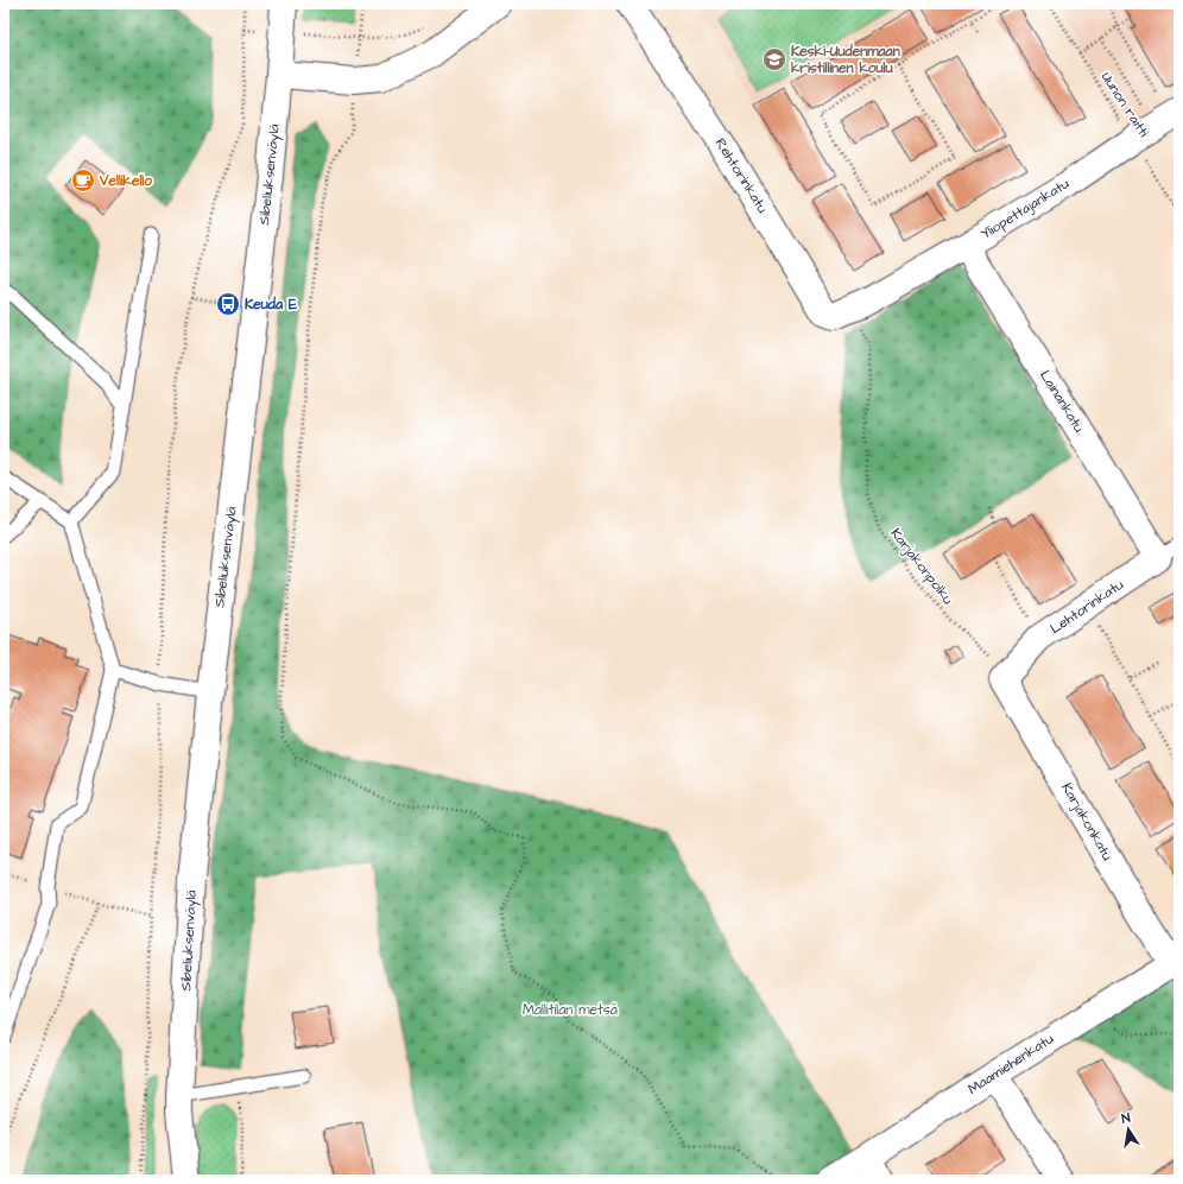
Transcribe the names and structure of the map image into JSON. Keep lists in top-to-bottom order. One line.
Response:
{"streets":{"street":["Sibeliuksenväylä","Rehtorinkatu","Yliopettajankatu","Lainankatu","Lehtorinkatu","Karjakonkatu","Maamiehenkatu"],"path":["Uunon raitti","Karjakonpolku"]},"crossings":[["Uunon raitti","Yliopettajankatu"],["Rehtorinkatu","Yliopettajankatu"],["Rehtorinkatu","Karjakonpolku"],["Yliopettajankatu","Lainankatu"],["Yliopettajankatu","Karjakonpolku"],["Lainankatu","Lehtorinkatu"],["Karjakonpolku","Lehtorinkatu"],["Karjakonpolku","Karjakonkatu"],["Lehtorinkatu","Karjakonkatu"],["Karjakonkatu","Maamiehenkatu"]],"parks":["Mallitilan metsä"],"places":{"school or university":["Keski-Uudenmaan kristillinen koulu"],"cafe":["Vellikello"],"bus stop":["Keuda E"]},"north":"top"}
